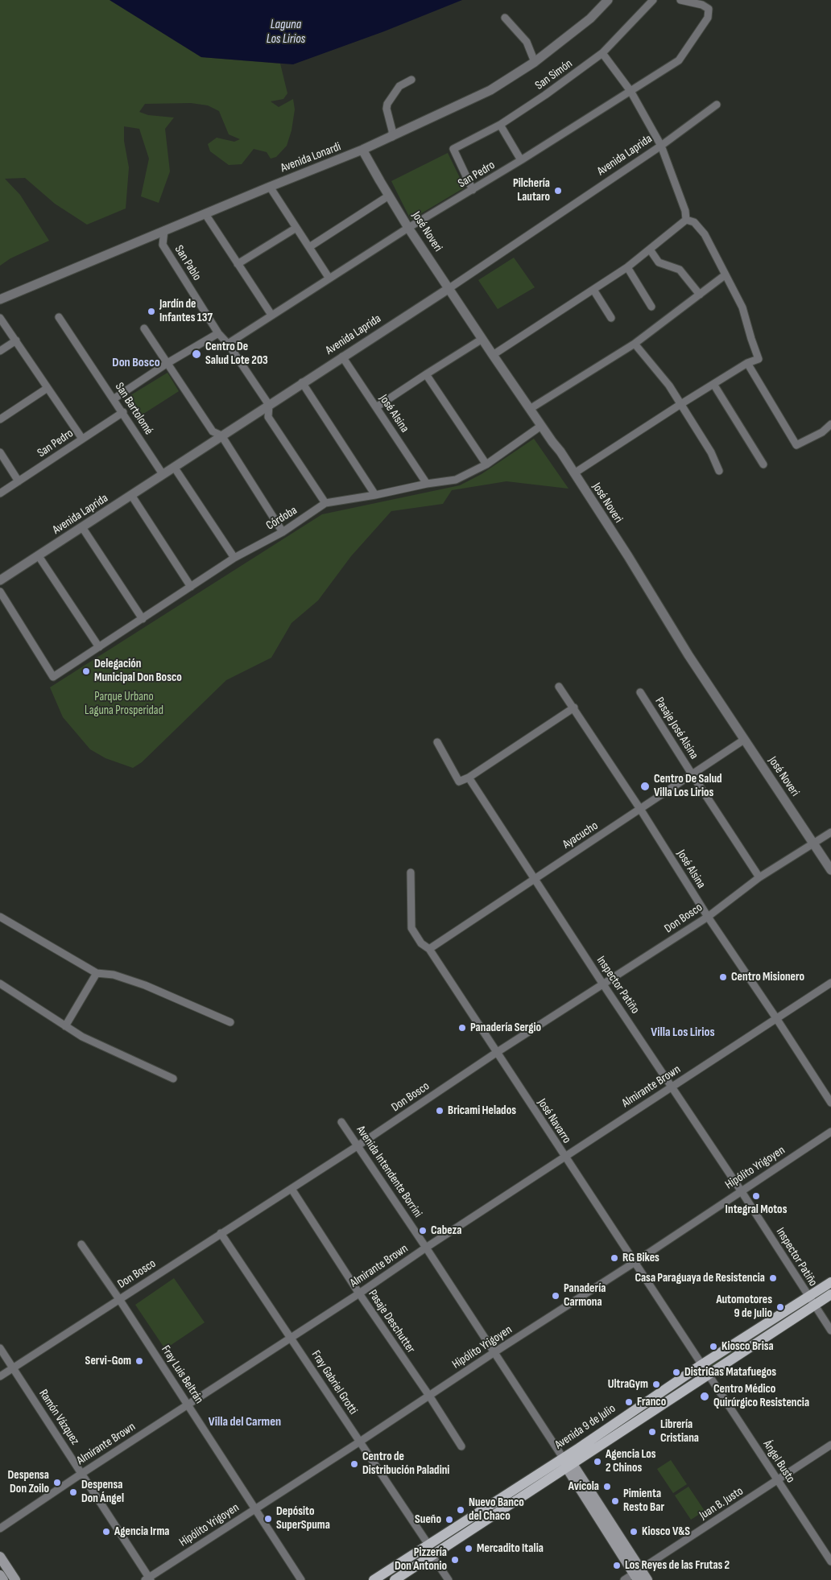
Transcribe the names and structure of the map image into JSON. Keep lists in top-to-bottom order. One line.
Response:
{"streets":{"main road":["Avenida 9 de Julio"],"street":["San Simón","Avenida Laprida","Avenida Lonardi","San Pedro","José Noveri","San Pablo","San Bartolomé","José Alsina","Córdoba","Pasaje José Alsina","Ayacucho","Don Bosco","Inspector Patiño","Almirante Brown","José Navarro","Hipólito Yrigoyen","Avenida Intendente Borrini","Pasaje Deschutter","Fray Luis Beltrán","Fray Gabriel Grotti","Ramón Vázquez","Ángel Busto","Juan B. Justo"]},"crossings":[["San Simón","San Pedro"],["Avenida Laprida","José Noveri"],["Avenida Laprida","San Pablo"],["Avenida Laprida","San Bartolomé"],["Avenida Laprida","José Alsina"],["Avenida Lonardi","José Noveri"],["Avenida Lonardi","San Pablo"],["San Pedro","José Noveri"],["San Pedro","San Pablo"],["San Pedro","San Bartolomé"],["José Noveri","Córdoba"],["José Noveri","Ayacucho"],["José Noveri","Don Bosco"],["José Alsina","Córdoba"],["José Alsina","Ayacucho"],["José Alsina","Don Bosco"],["José Alsina","Almirante Brown"],["Pasaje José Alsina","Ayacucho"],["Pasaje José Alsina","Don Bosco"],["Ayacucho","Inspector Patiño"],["Ayacucho","José Navarro"],["Don Bosco","Inspector Patiño"],["Don Bosco","José Navarro"],["Don Bosco","Avenida Intendente Borrini"],["Don Bosco","Pasaje Deschutter"],["Don Bosco","Fray Luis Beltrán"],["Don Bosco","Fray Gabriel Grotti"],["Don Bosco","Ramón Vázquez"],["Inspector Patiño","Almirante Brown"],["Inspector Patiño","Hipólito Yrigoyen"],["Inspector Patiño","Avenida 9 de Julio"],["Almirante Brown","José Navarro"],["Almirante Brown","Avenida Intendente Borrini"],["Almirante Brown","Pasaje Deschutter"],["Almirante Brown","Fray Luis Beltrán"],["Almirante Brown","Fray Gabriel Grotti"],["Almirante Brown","Ramón Vázquez"],["José Navarro","Hipólito Yrigoyen"],["José Navarro","Avenida 9 de Julio"],["José Navarro","Ángel Busto"],["Hipólito Yrigoyen","Avenida Intendente Borrini"],["Hipólito Yrigoyen","Pasaje Deschutter"],["Hipólito Yrigoyen","Fray Luis Beltrán"],["Hipólito Yrigoyen","Fray Gabriel Grotti"],["Hipólito Yrigoyen","Ramón Vázquez"],["Avenida Intendente Borrini","Avenida 9 de Julio"],["Fray Gabriel Grotti","Avenida 9 de Julio"],["Avenida 9 de Julio","Ángel Busto"],["Ángel Busto","Juan B. Justo"]],"districts":["Don Bosco","Villa Los Lirios","Villa del Carmen"],"water":["Laguna Los Lirios"],"parks":["Parque Urbano Laguna Prosperidad"],"places":["Pilchería Lautaro","Jardín de Infantes 137","Centro De Salud Lote 203","Delegación Municipal Don Bosco","Centro De Salud Villa Los Lirios","Centro Misionero","Panadería Sergio","Bricami Helados","Integral Motos","Cabeza","RG Bikes","Casa Paraguaya de Resistencia","Panadería Carmona","Automotores 9 de Julio","Kiosco Brisa","Servi-Gom","DistriGas Matafuegos","UltraGym","Centro Médico Quirúrgico Resistencia","Franco","Librería Cristiana","Agencia Los 2 Chinos","Centro de Distribución Paladini","Despensa Don Zoilo","Avícola","Despensa Don Ángel","Pimienta Resto Bar","Nuevo Banco del Chaco","Depósito SuperSpuma","Sueño","Agencia Irma","Kiosco V&S","Mercadito Italia","Pizzería Don Antonio","Los Reyes de las Frutas 2"]}
